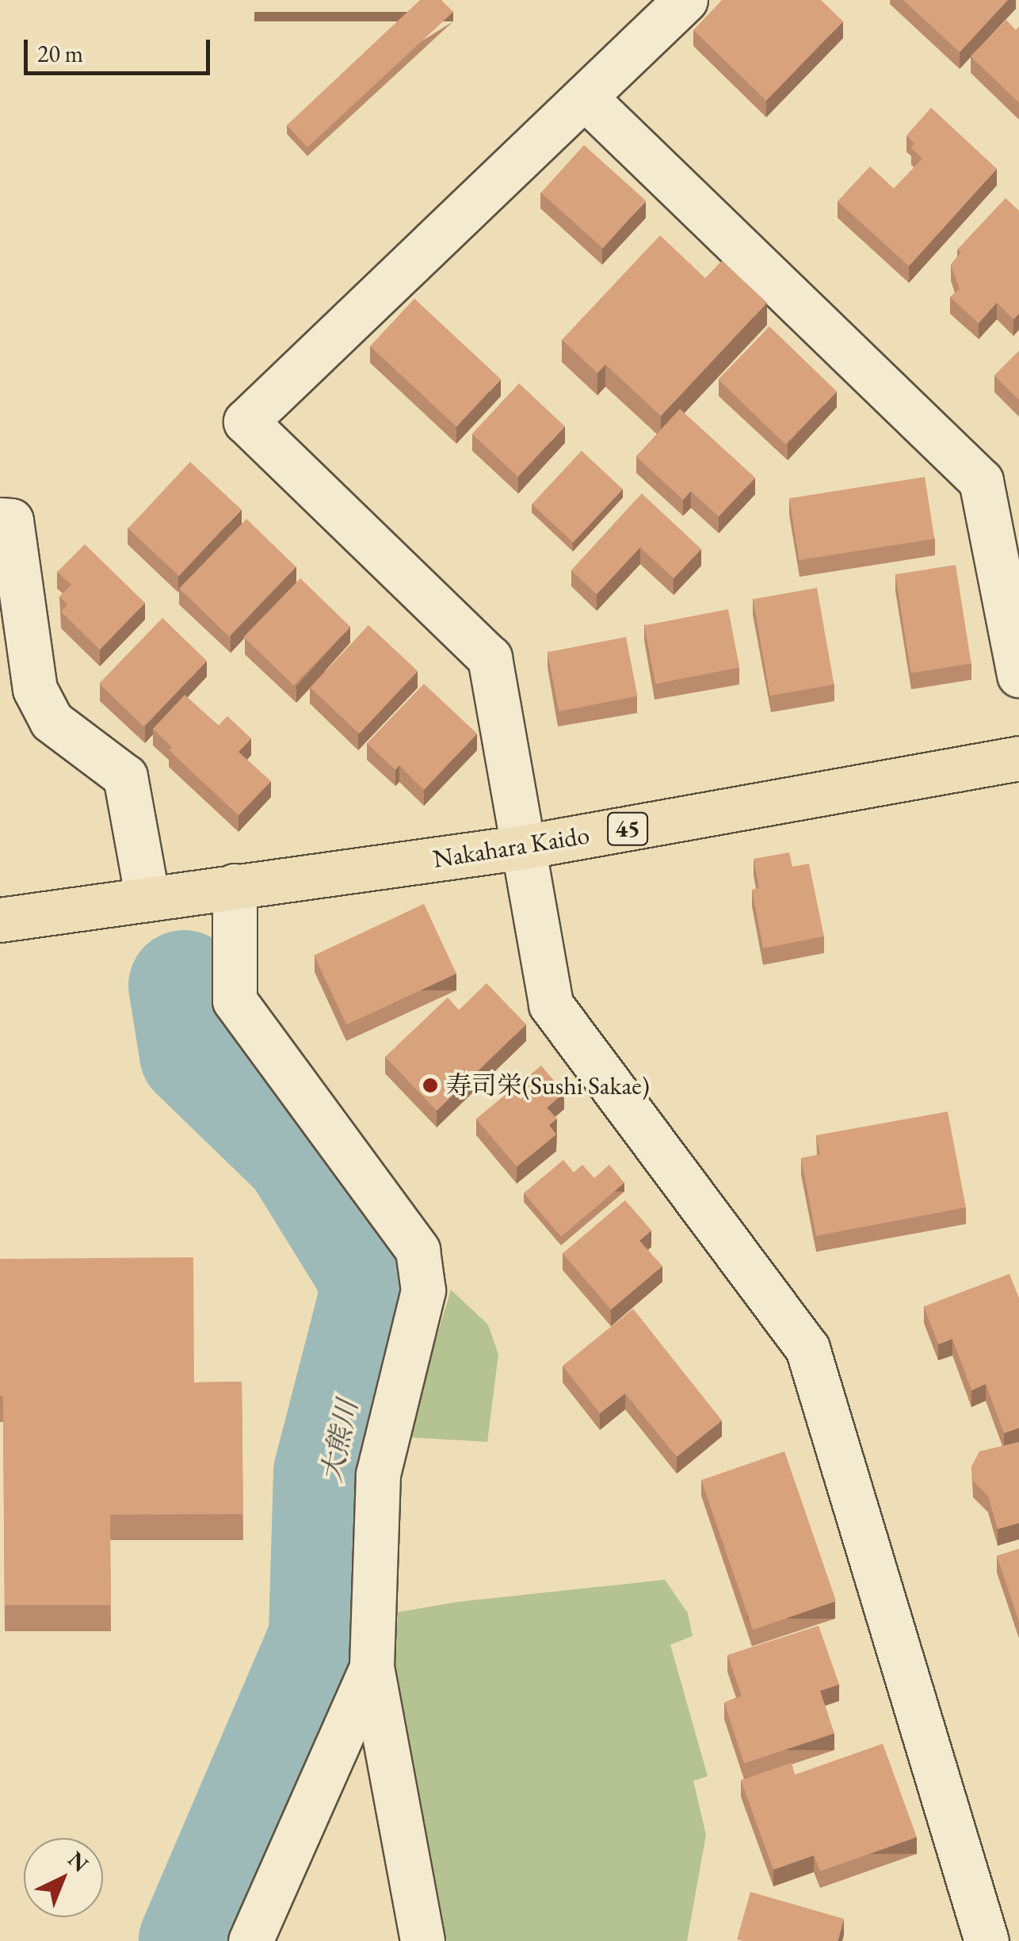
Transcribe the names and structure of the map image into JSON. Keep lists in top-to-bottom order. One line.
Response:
{"streets":{"main road":["45","Nakahara Kaido"]},"water":["大熊川"],"places":["寿司栄(Sushi Sakae)"],"scale_bar":"20 m","north":"top right"}
